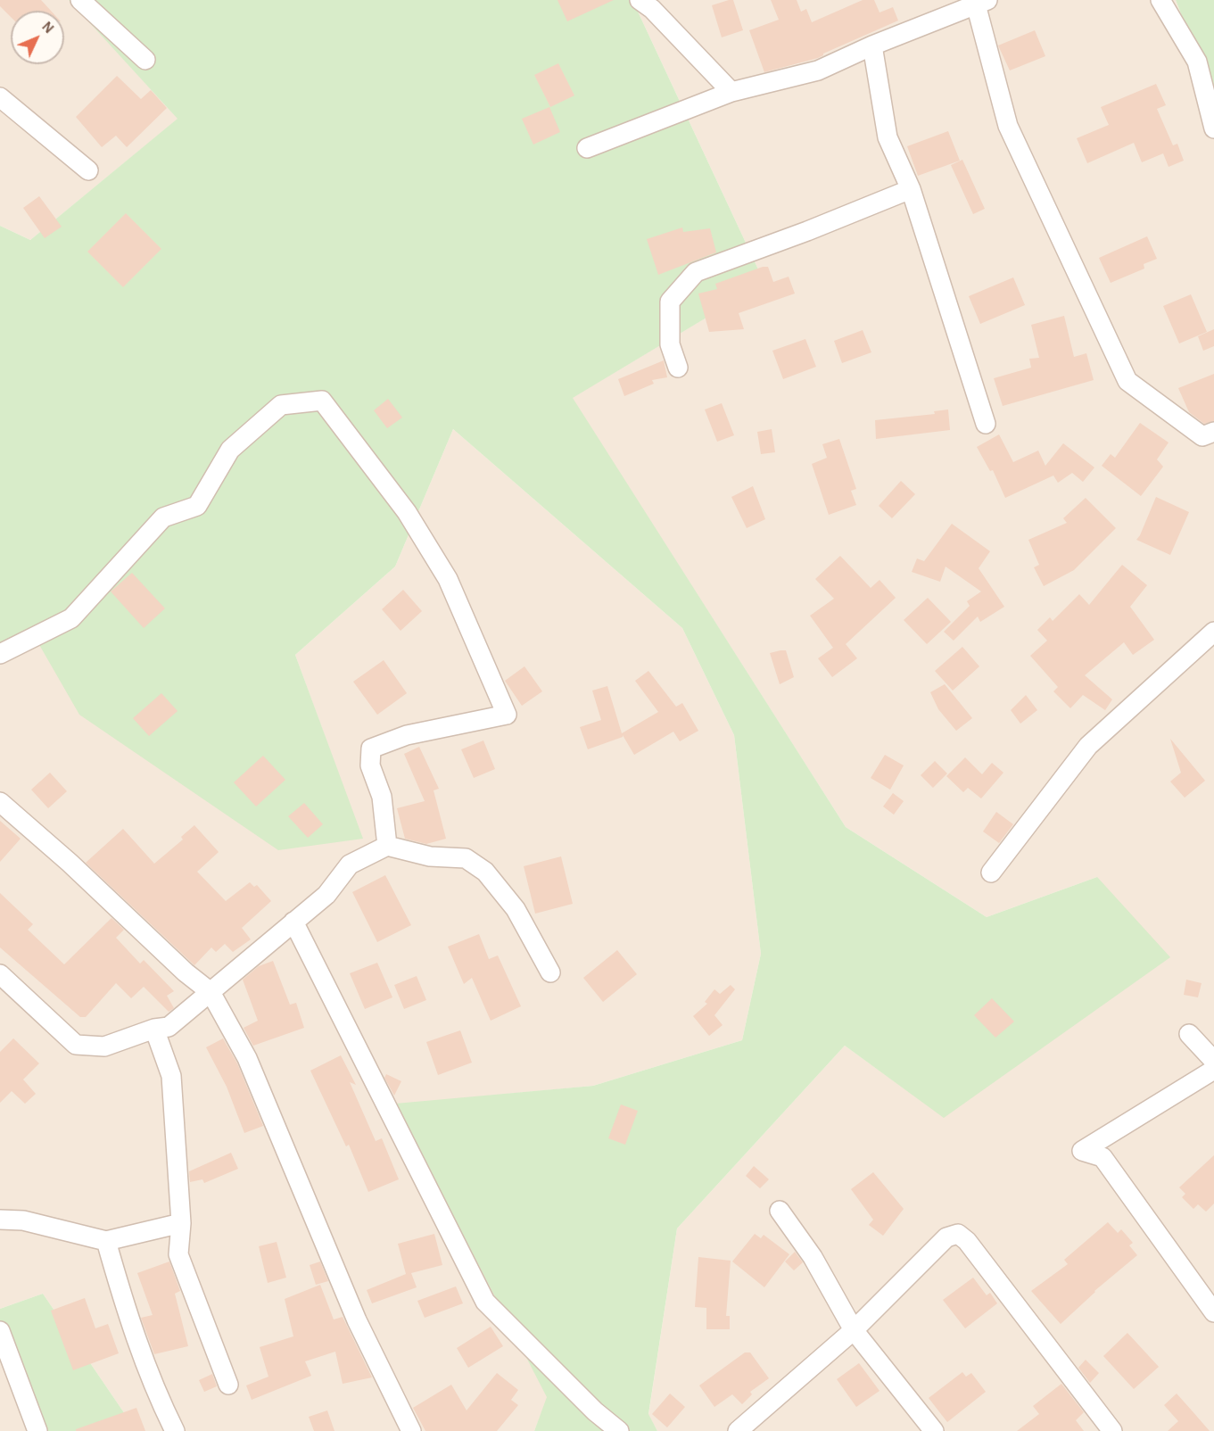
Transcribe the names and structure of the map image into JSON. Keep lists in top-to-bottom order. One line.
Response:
{"north":"top right"}
